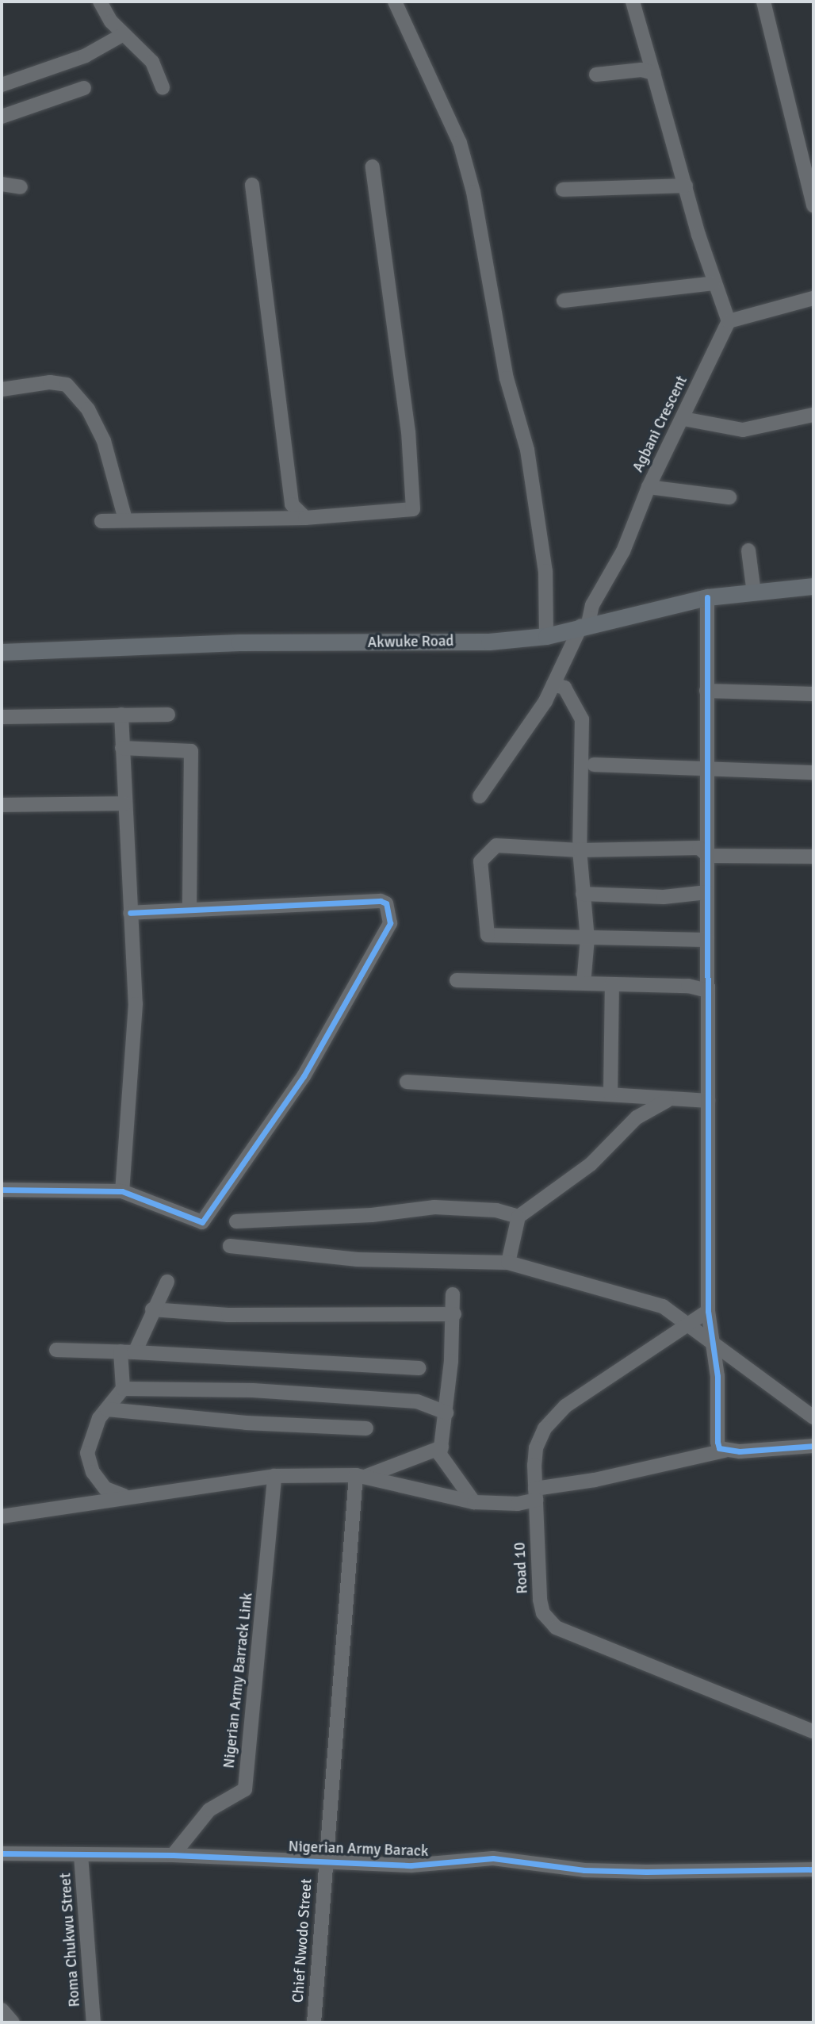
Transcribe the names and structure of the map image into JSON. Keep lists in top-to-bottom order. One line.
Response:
{"streets":{"main road":["Akwuke Road"],"street":["Agbani Crescent","Road 10","Nigerian Army Barrack Link","Nigerian Army Barack","Roma Chukwu Street","Chief Nwodo Street"]},"crossings":[["Agbani Crescent","Akwuke Road"],["Nigerian Army Barrack Link","Nigerian Army Barack"],["Nigerian Army Barack","Roma Chukwu Street"],["Nigerian Army Barack","Chief Nwodo Street"]]}
